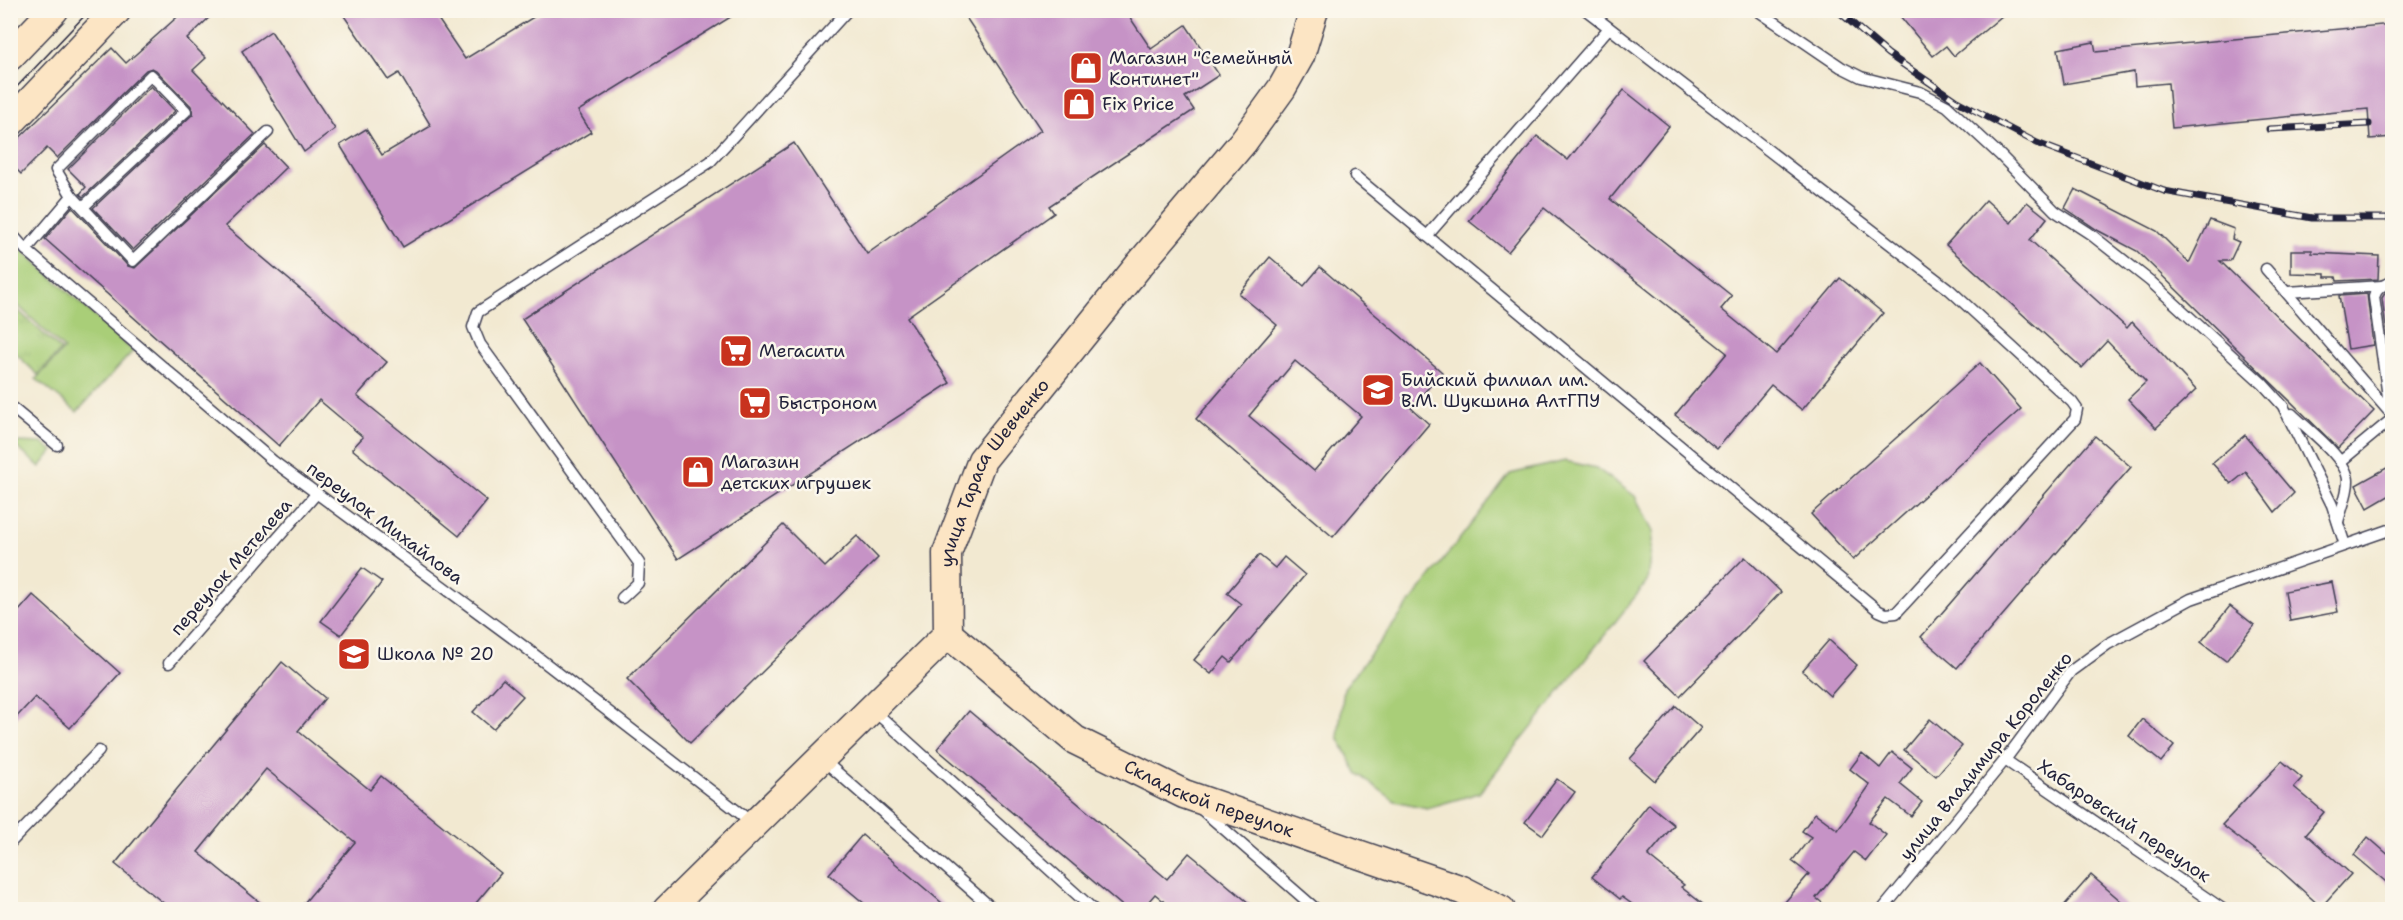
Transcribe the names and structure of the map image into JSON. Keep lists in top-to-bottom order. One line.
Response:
{"streets":{"street":["улица Тараса Шевченко","Складской переулок"],"lane":["переулок Михайлова","переулок Метелева","улица Владимира Короленко","Хабаровский переулок"]},"crossings":[["улица Тараса Шевченко","Складской переулок"],["переулок Михайлова","переулок Метелева"],["улица Владимира Короленко","Хабаровский переулок"]],"places":{"shop":["Магазин \"Семейный Континет\"","Fix Price","Магазин детских игрушек"],"supermarket":["Мегасити","Быстроном"],"school or university":["Бийский филиал им. В.М. Шукшина АлтГПУ","Школа № 20"]}}
